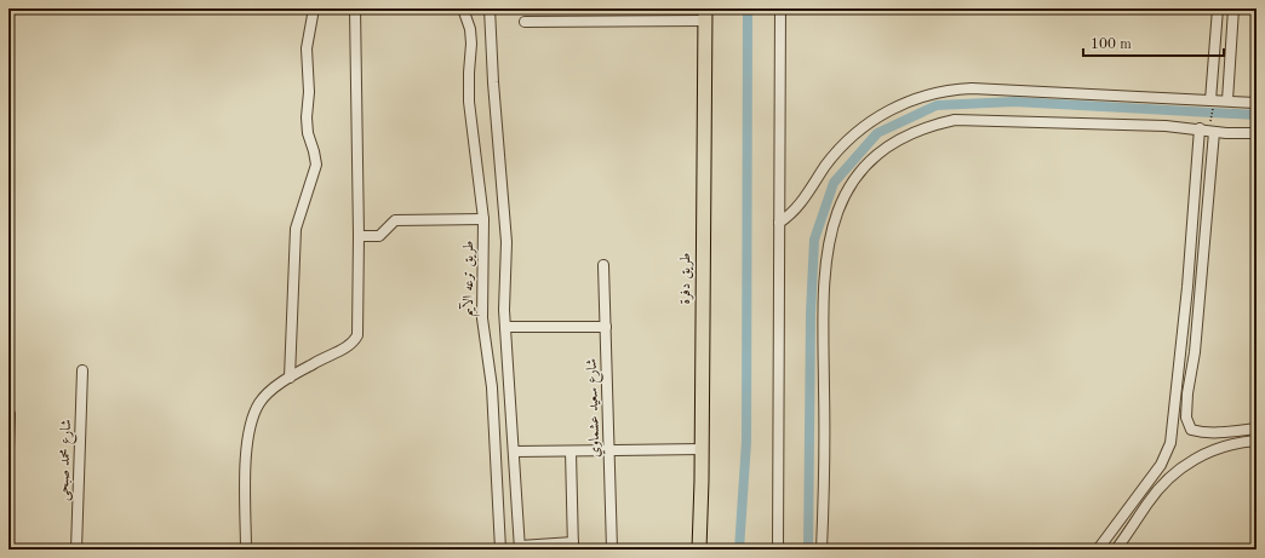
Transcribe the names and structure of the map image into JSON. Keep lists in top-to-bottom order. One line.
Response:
{"streets":{"main road":["طريق دفرة"],"street":["طريق ترعه الآيم","شارع سعيد عشماوي","شارع محمد صبحى"]},"scale_bar":"100 m"}
